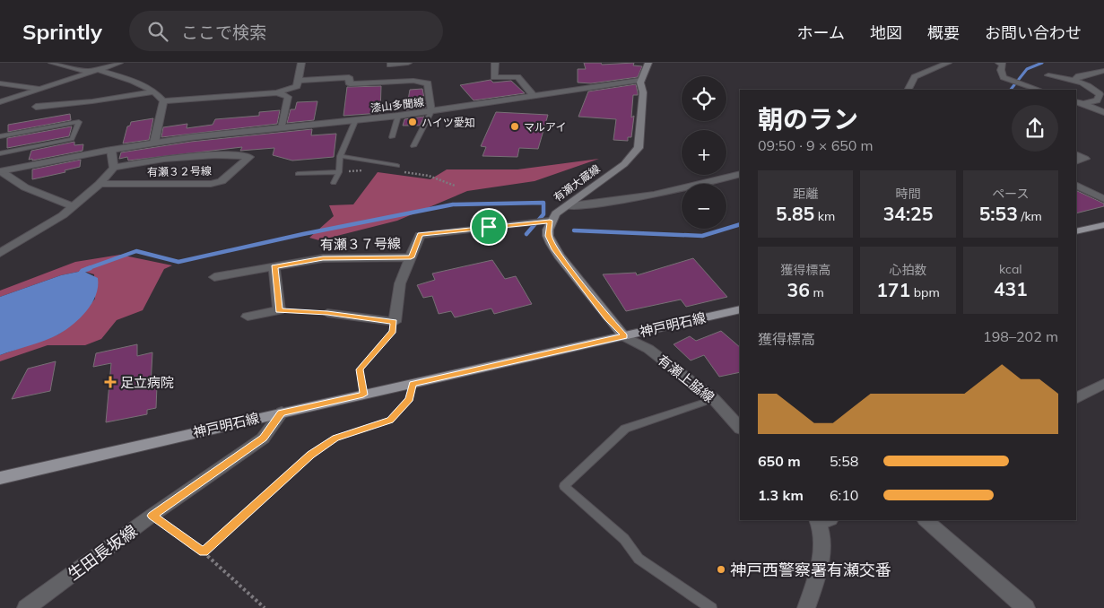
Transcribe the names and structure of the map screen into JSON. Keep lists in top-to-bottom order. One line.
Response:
{"streets":{"main road":["有瀬大蔵線","神戸明石線"],"street":["漆山多聞線","有瀬３２号線","有瀬３７号線","有瀬上脇線","生田長坂線"]},"crossings":[["漆山多聞線","有瀬大蔵線"],["有瀬大蔵線","神戸明石線"],["有瀬大蔵線","有瀬上脇線"],["神戸明石線","有瀬上脇線"],["神戸明石線","生田長坂線"]],"places":{"other":["ハイツ愛知","マルアイ","神戸西警察署有瀬交番"],"health":["足立病院"]},"page":{"header":"Sprintly","search":"ここで検索","nav":["ホーム","地図","概要","お問い合わせ"],"map_buttons":["+","−"],"heading":["朝のラン","09:50 · 9 × 650 m"],"stats":[["距離","5.85 km"],["時間","34:25"],["ペース","5:53 /km"],["獲得標高","36 m"],["心拍数","171 bpm"],["kcal","431"]],"chart":["獲得標高","198–202 m"],"list":[{"name":"650 m","note":"5:58"},{"name":"1.3 km","note":"6:10"}]}}
